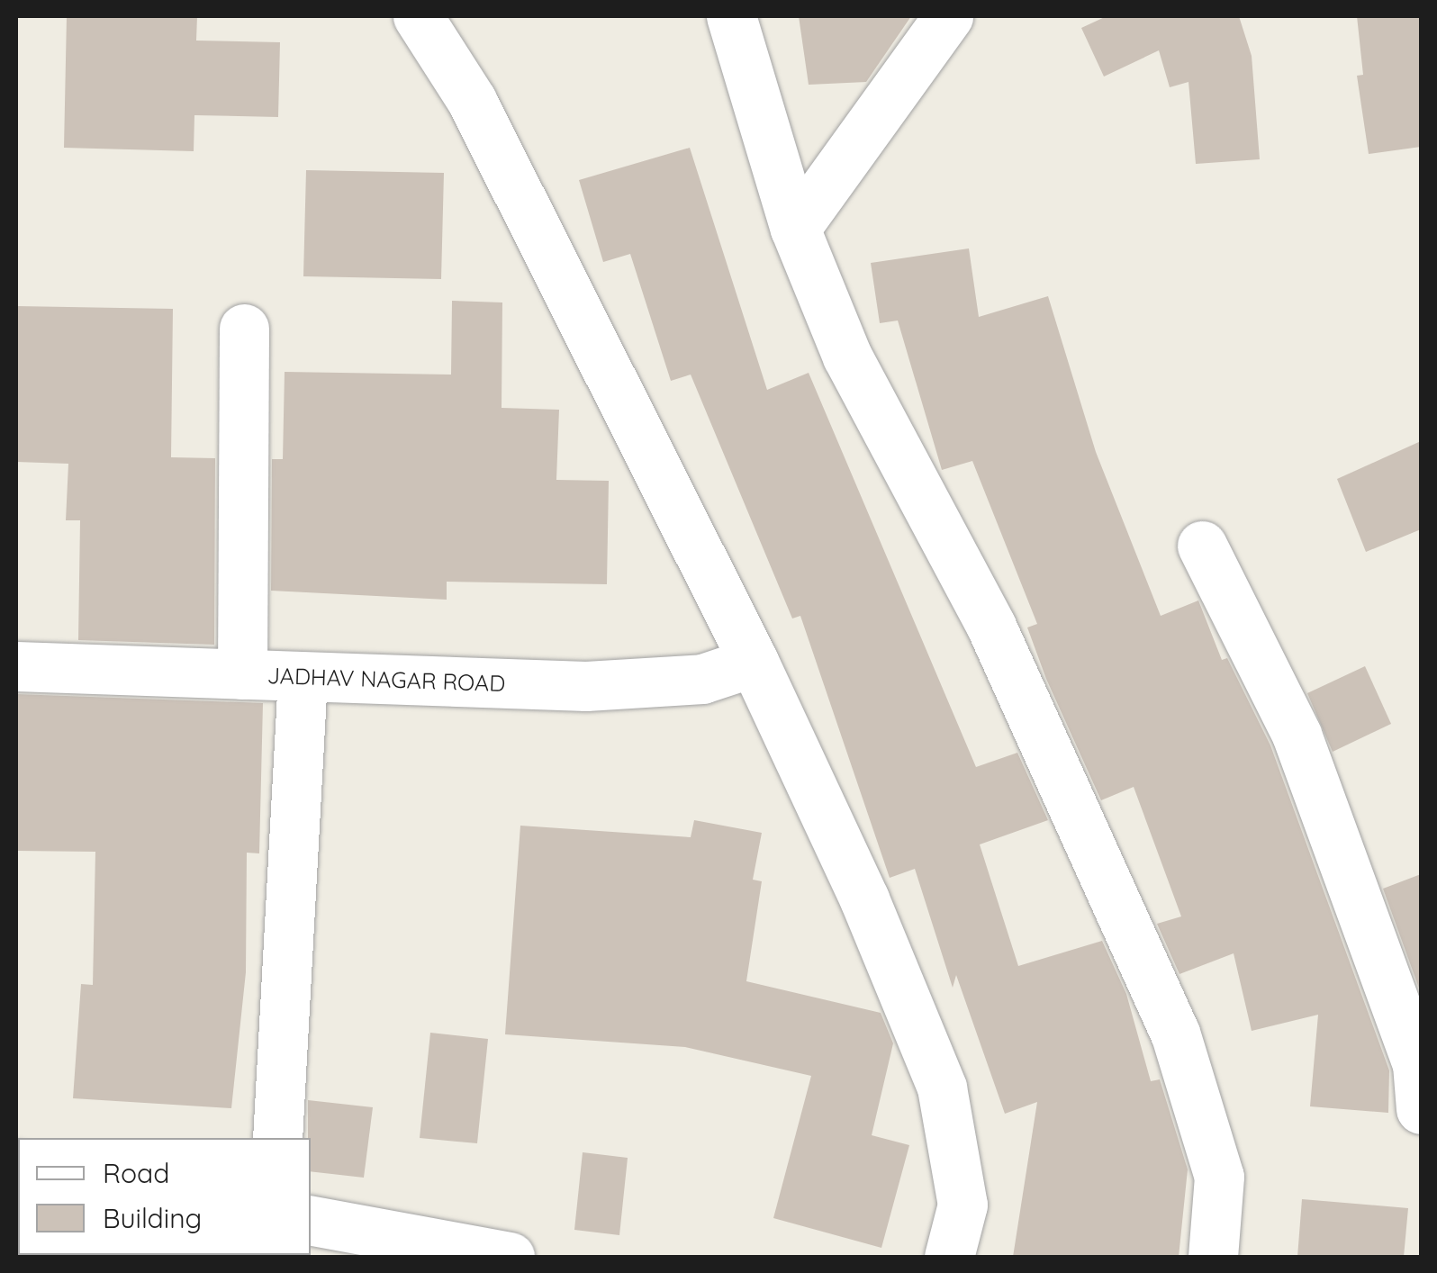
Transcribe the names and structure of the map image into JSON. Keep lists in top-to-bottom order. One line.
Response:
{"streets":{"street":["JADHAV NAGAR ROAD"]},"legend":["Road","Building"]}
